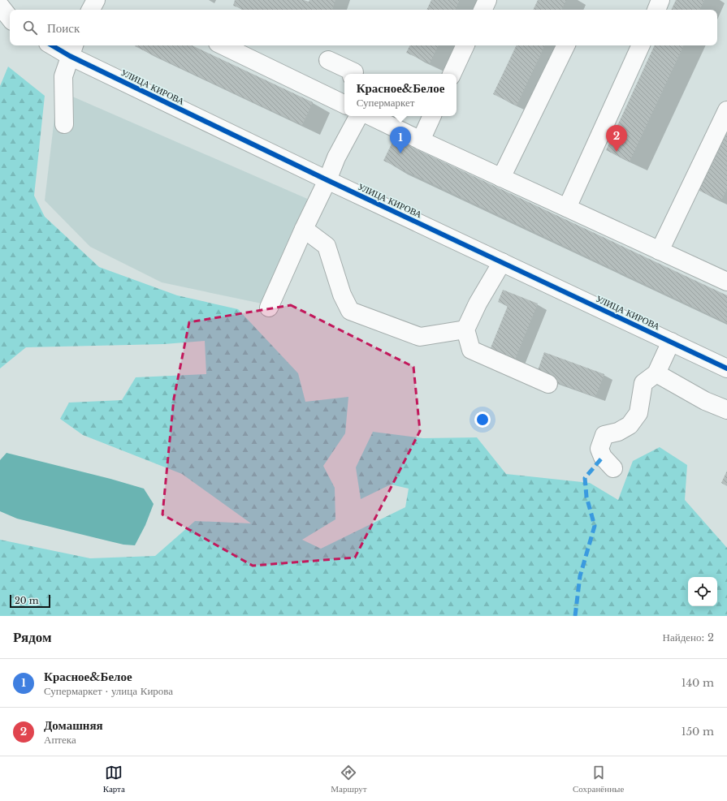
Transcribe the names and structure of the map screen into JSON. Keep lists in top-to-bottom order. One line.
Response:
{"streets":{"street":["УЛИЦА КИРОВА"]},"scale_bar":"20 m","page":{"search":"Поиск","popup":["Красное&Белое","Супермаркет"],"pins":["2","1"],"scale":"20 m","heading":["Рядом","Найдено: 2"],"list":[{"mark":"1","name":"Красное&Белое","note":"Супермаркет · улица Кирова","value":"140 m"},{"mark":"2","name":"Домашняя","note":"Аптека","value":"150 m"}],"nav":["Карта","Маршрут","Сохранённые"]}}
